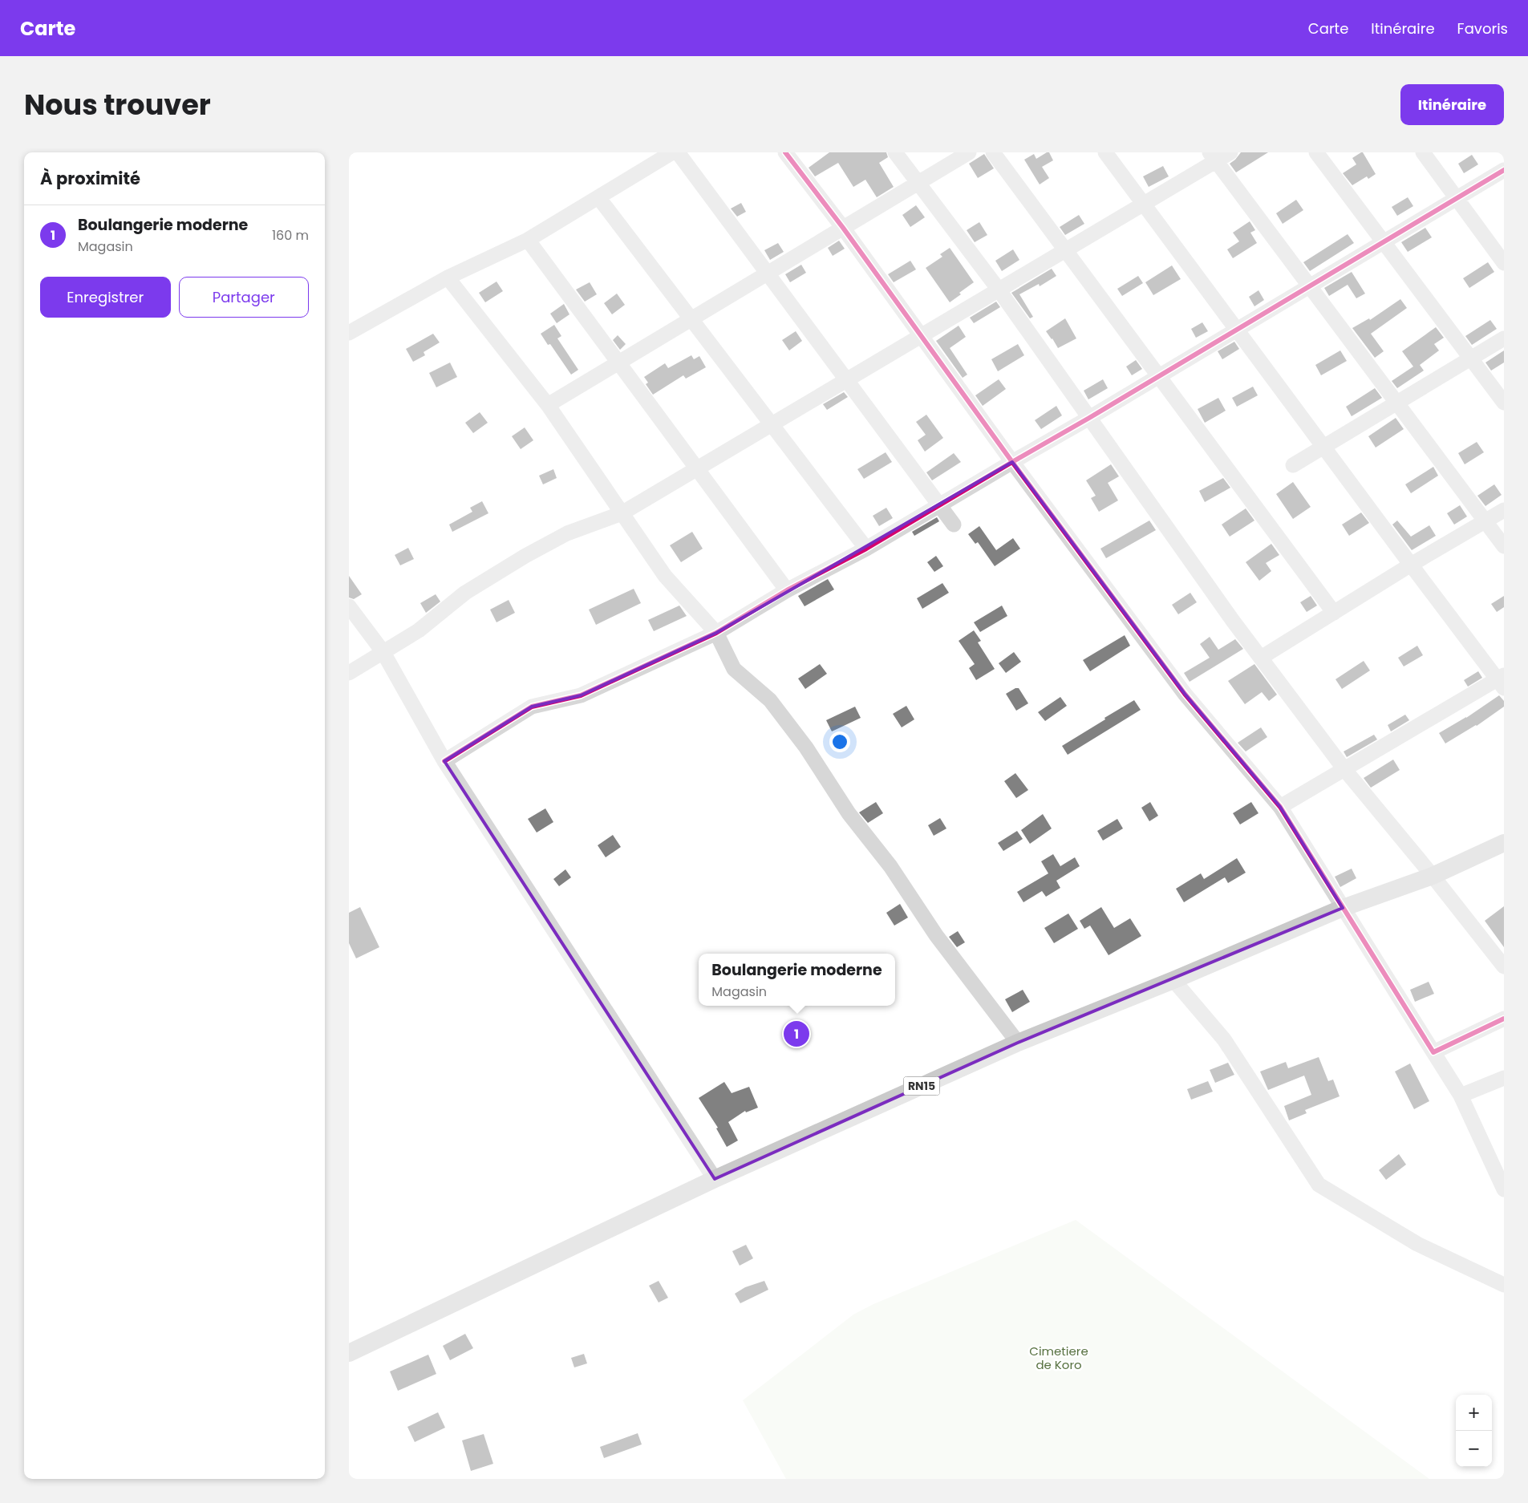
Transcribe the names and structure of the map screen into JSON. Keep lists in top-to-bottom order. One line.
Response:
{"streets":{"main road":["RN15"]},"parks":["Cimetiere de Koro"],"page":{"header":"Carte","nav":["Carte","Itinéraire","Favoris"],"title":"Nous trouver","buttons":["Itinéraire",["Enregistrer","Partager"]],"heading":"À proximité","list":[{"mark":"1","name":"Boulangerie moderne","note":"Magasin","value":"160 m"}],"popup":["Boulangerie moderne","Magasin"],"pins":"1","map_buttons":["+","−"]}}
